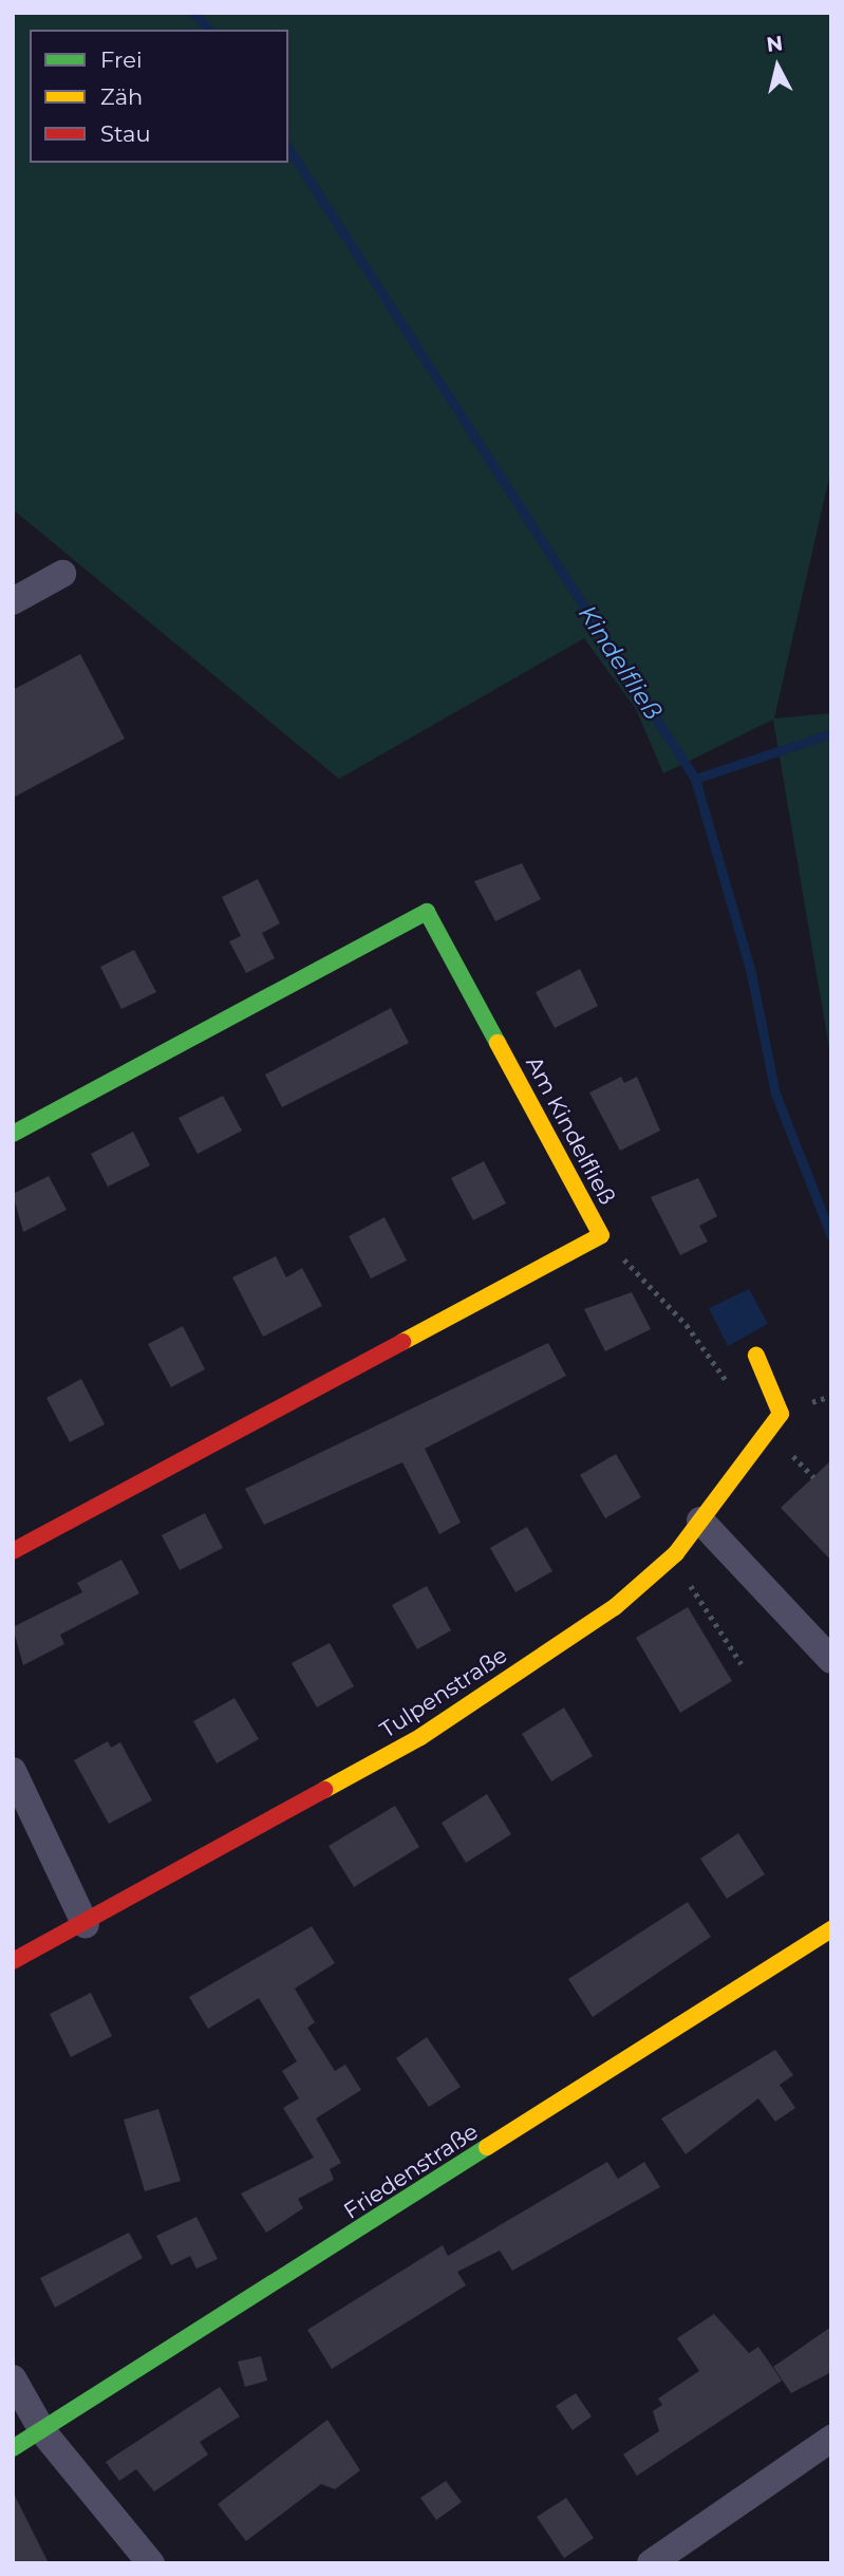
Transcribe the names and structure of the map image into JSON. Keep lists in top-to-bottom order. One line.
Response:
{"streets":{"street":["Am Kindelfließ","Tulpenstraße","Friedenstraße"]},"water":["Kindelfließ"],"legend":["Frei","Zäh","Stau"],"north":"top"}
